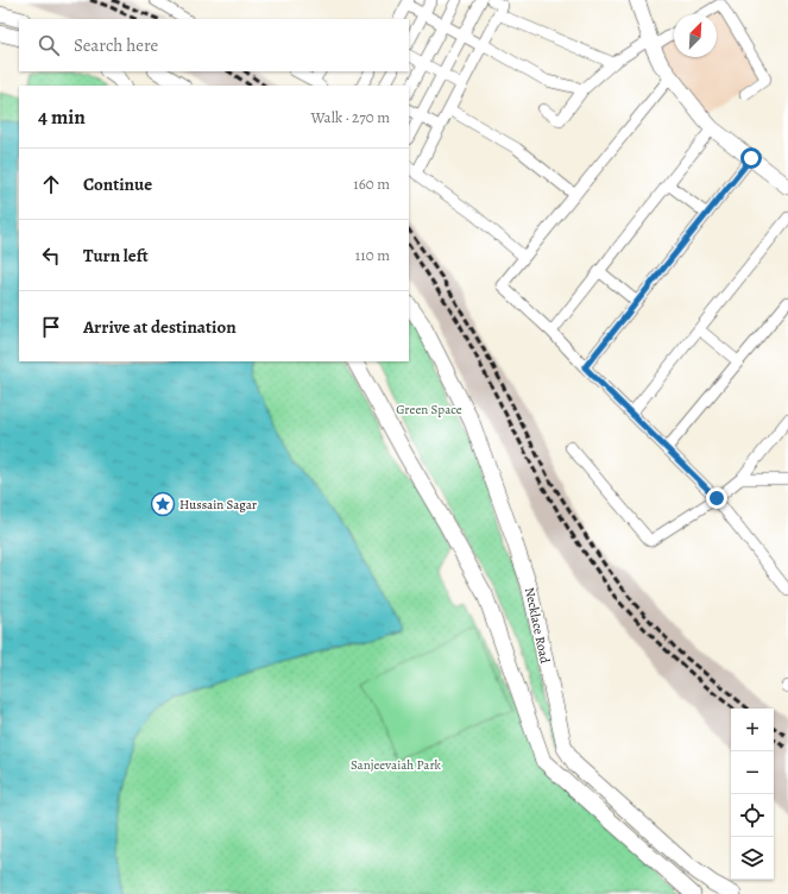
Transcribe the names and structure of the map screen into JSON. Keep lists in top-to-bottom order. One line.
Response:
{"streets":{"main road":["Necklace Road"]},"parks":["Green Space","Sanjeevaiah Park"],"places":{"place":["Hussain Sagar"]},"north":"top right","page":{"search":"Search here","heading":["4 min","Walk · 270 m"],"list":[["Continue","160 m"],["Turn left","110 m"],"Arrive at destination"],"map_buttons":["+","−"]}}
